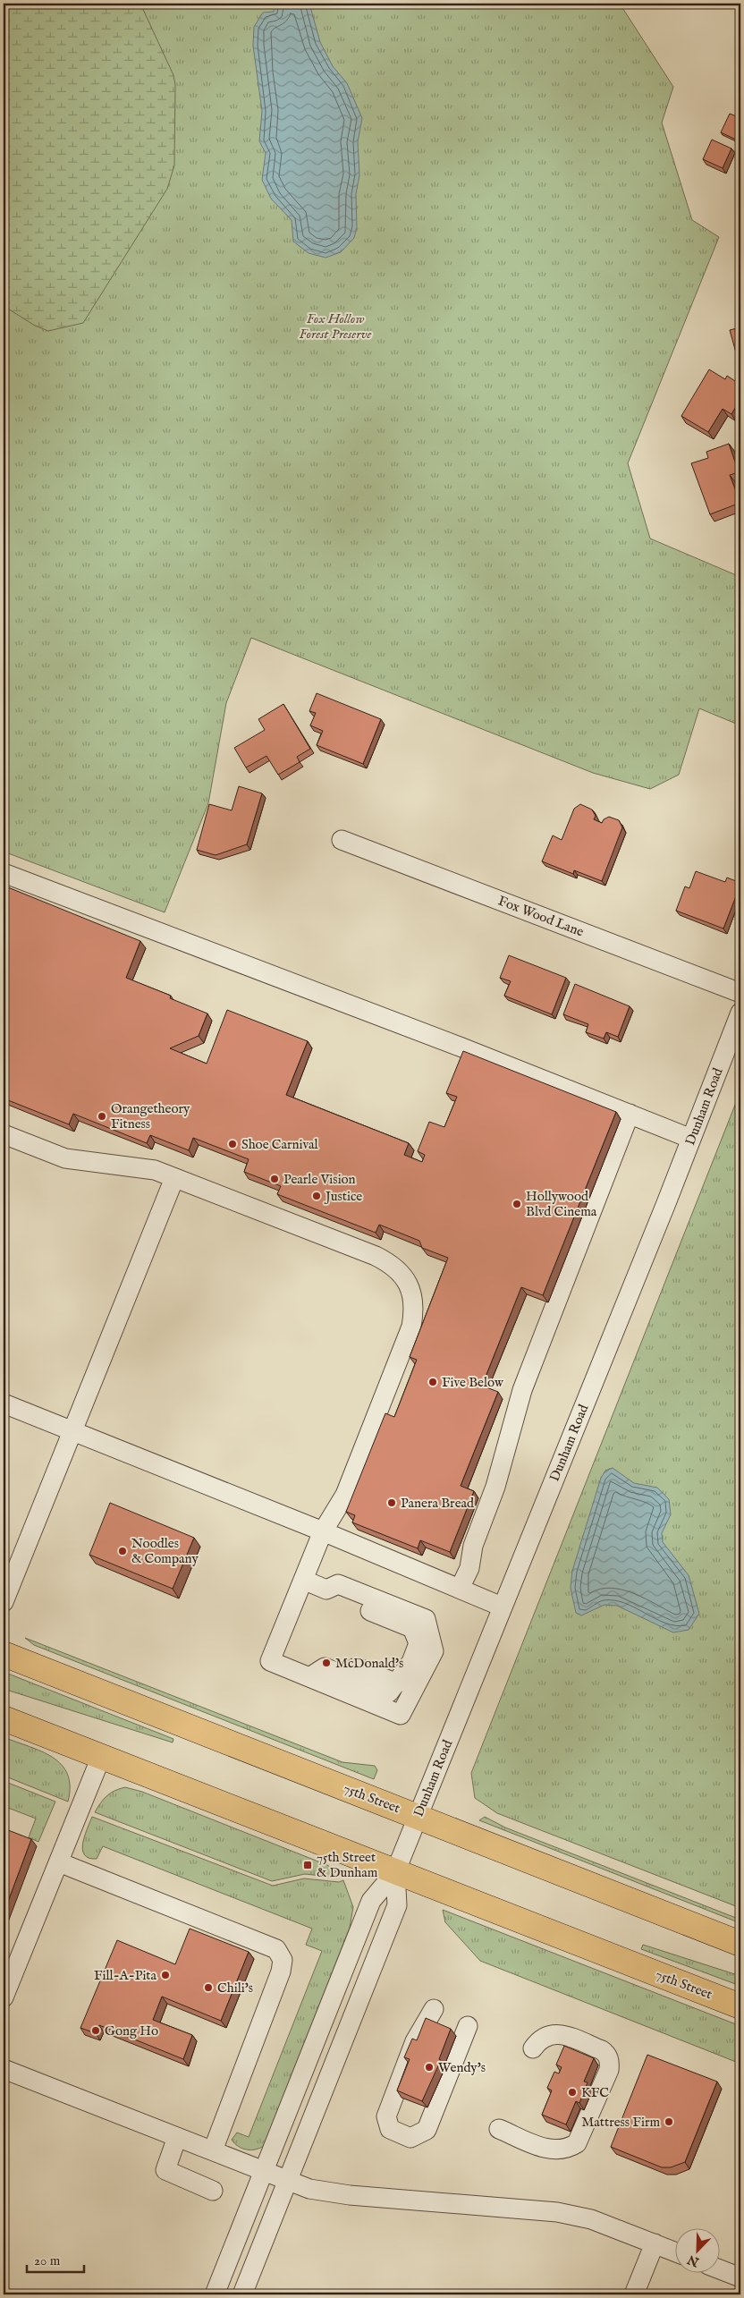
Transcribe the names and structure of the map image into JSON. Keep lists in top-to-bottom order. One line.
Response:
{"streets":{"main road":["75th Street"],"street":["Fox Wood Lane","Dunham Road"]},"crossings":[["Dunham Road","75th Street"]],"parks":["Fox Hollow Forest Preserve"],"places":{"other":["Orangetheory Fitness","Shoe Carnival","Pearle Vision","Justice","Hollywood Blvd Cinema","Five Below","Panera Bread","Noodles & Company","McDonald's","Fill-A-Pita","Chili's","Gong Ho","Wendy's","KFC","Mattress Firm"],"transit":["75th Street & Dunham"]},"scale_bar":"20 m","north":"bottom left"}
